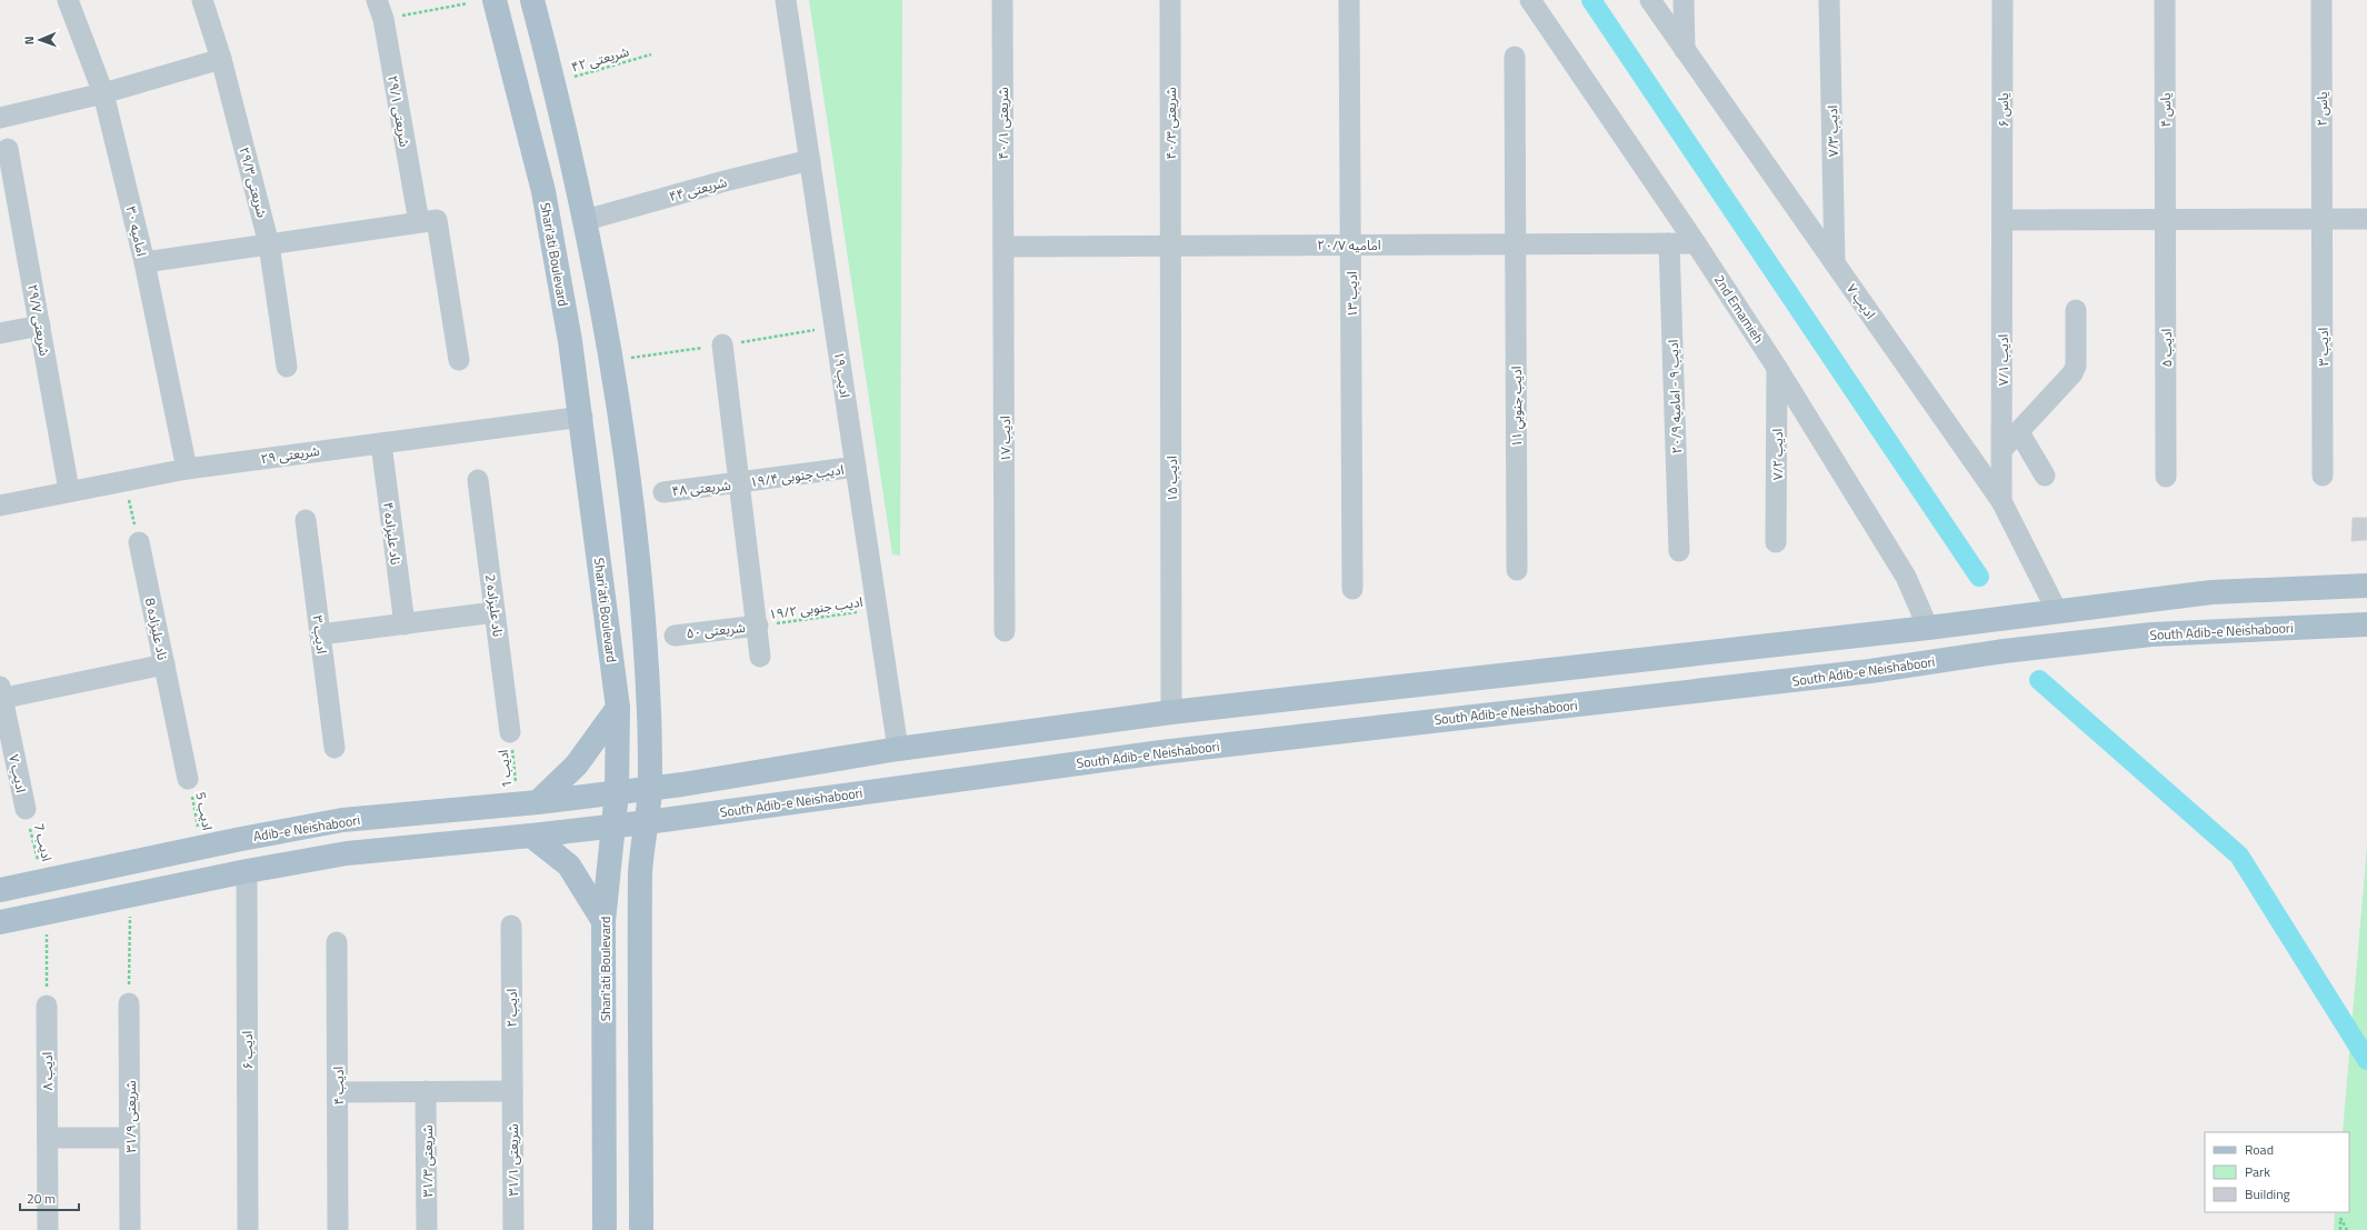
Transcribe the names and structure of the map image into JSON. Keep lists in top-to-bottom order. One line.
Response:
{"streets":{"main road":["Shari'ati Boulevard","South Adib-e Neishaboori","Adib-e Neishaboori"],"street":["یاس ۲","یاس ۶","یاس ۴","شریعتی ۲۹/۱","شریعتی ۴۰/۱","شریعتی ۴۰/۳","ادیب ۷/۳","شریعتی ۲۹/۳","شریعتی ۴۴","امامیه ۳۰","امامیه ۲۰/۷","ادیب ۱۳","ادیب ۷","2nd Emamieh","شریعتی ۲۹/۷","ادیب ۳","ادیب ۵","ادیب ۷/۱","ادیب ۱۹","ادیب ۹ - امامیه ۲۰/۹","ادیب جنوبي ١١","ادیب ۱۷","شریعتی ۲۹","ادیب ۷/۲","ادیب جنوبی ۱۹/۴","ادیب ۱۵","شریعتی ۴۸","ناد علیزاده ۴","ناد علیزاده 2","ناد علیزاده 8","شریعتی ۵۰","ادیب ۲","ادیب ۶","ادیب ۸","ادیب ۴","شریعتی ۳۱/۹","شریعتی ۳۱/۱","شریعتی ۳۱/۳"],"path":["شریعتی ۴۲","ادیب جنوبی ۱۹/۲","ادیب 1","ادیب 5","ادیب 7"]},"crossings":[["یاس ۲","ادیب ۳"],["یاس ۶","ادیب ۷/۱"],["یاس ۴","ادیب ۵"],["شریعتی ۴۰/۱","امامیه ۲۰/۷"],["شریعتی ۴۰/۱","ادیب ۱۷"],["شریعتی ۴۰/۳","امامیه ۲۰/۷"],["شریعتی ۴۰/۳","ادیب ۱۵"],["ادیب ۷/۳","ادیب ۷"],["شریعتی ۴۴","ادیب ۱۹"],["امامیه ۳۰","شریعتی ۲۹"],["امامیه ۲۰/۷","ادیب ۱۳"],["امامیه ۲۰/۷","2nd Emamieh"],["امامیه ۲۰/۷","ادیب ۹ - امامیه ۲۰/۹"],["امامیه ۲۰/۷","ادیب جنوبي ١١"],["امامیه ۲۰/۷","ادیب ۱۷"],["امامیه ۲۰/۷","ادیب ۱۵"],["Shari'ati Boulevard","شریعتی ۲۹"],["Shari'ati Boulevard","South Adib-e Neishaboori"],["Shari'ati Boulevard","Adib-e Neishaboori"],["ادیب ۷","ادیب ۷/۱"],["ادیب ۷","ادیب 7"],["2nd Emamieh","ادیب ۷/۲"],["شریعتی ۲۹/۷","شریعتی ۲۹"],["ادیب ۱۹","ادیب جنوبی ۱۹/۴"],["ادیب ۱۹","ادیب جنوبی ۱۹/۲"],["شریعتی ۲۹","ناد علیزاده ۴"],["ادیب جنوبی ۱۹/۴","شریعتی ۴۸"],["ناد علیزاده 2","ادیب 1"],["ادیب جنوبی ۱۹/۲","شریعتی ۵۰"],["ناد علیزاده 8","ادیب 5"],["ادیب 1","Adib-e Neishaboori"],["ادیب 5","Adib-e Neishaboori"],["Adib-e Neishaboori","ادیب 7"],["ادیب ۲","شریعتی ۳۱/۱"]],"legend":["Road","Park","Building"],"scale_bar":"20 m","north":"left"}
